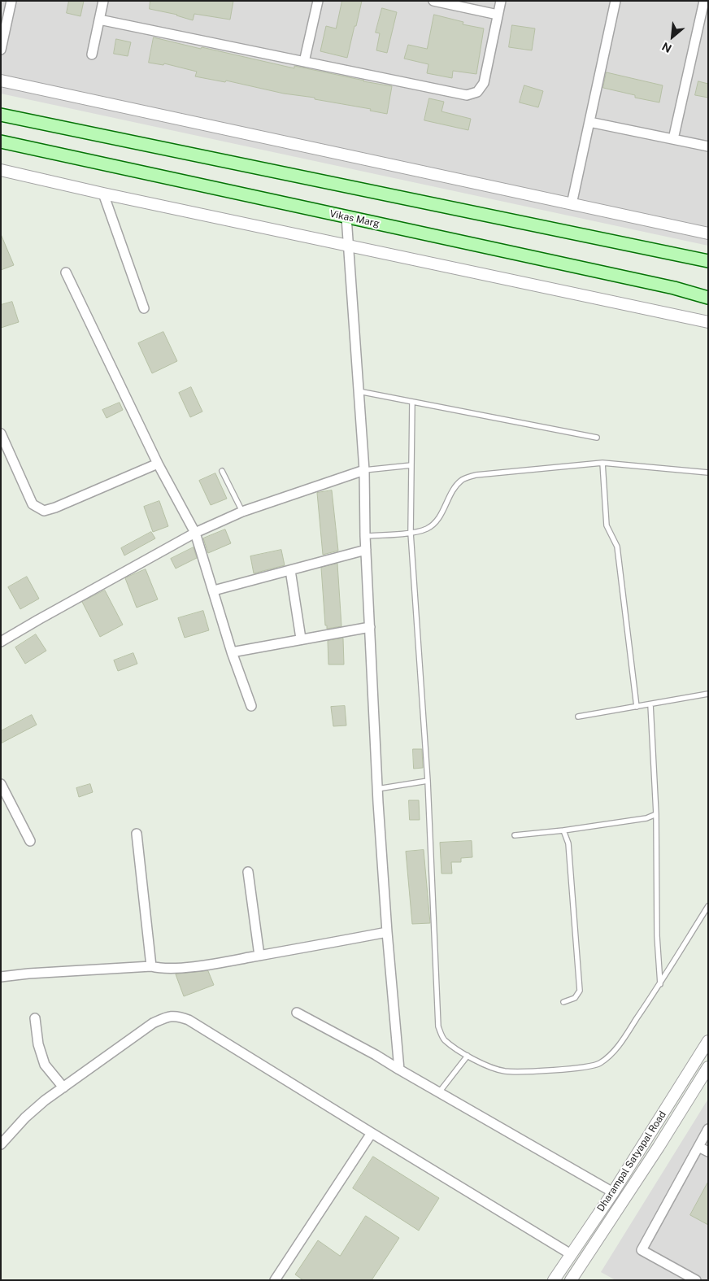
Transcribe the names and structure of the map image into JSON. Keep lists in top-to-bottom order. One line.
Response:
{"streets":{"main road":["Vikas Marg"],"street":["Dharampal Satyapal Road"]},"north":"bottom left"}
